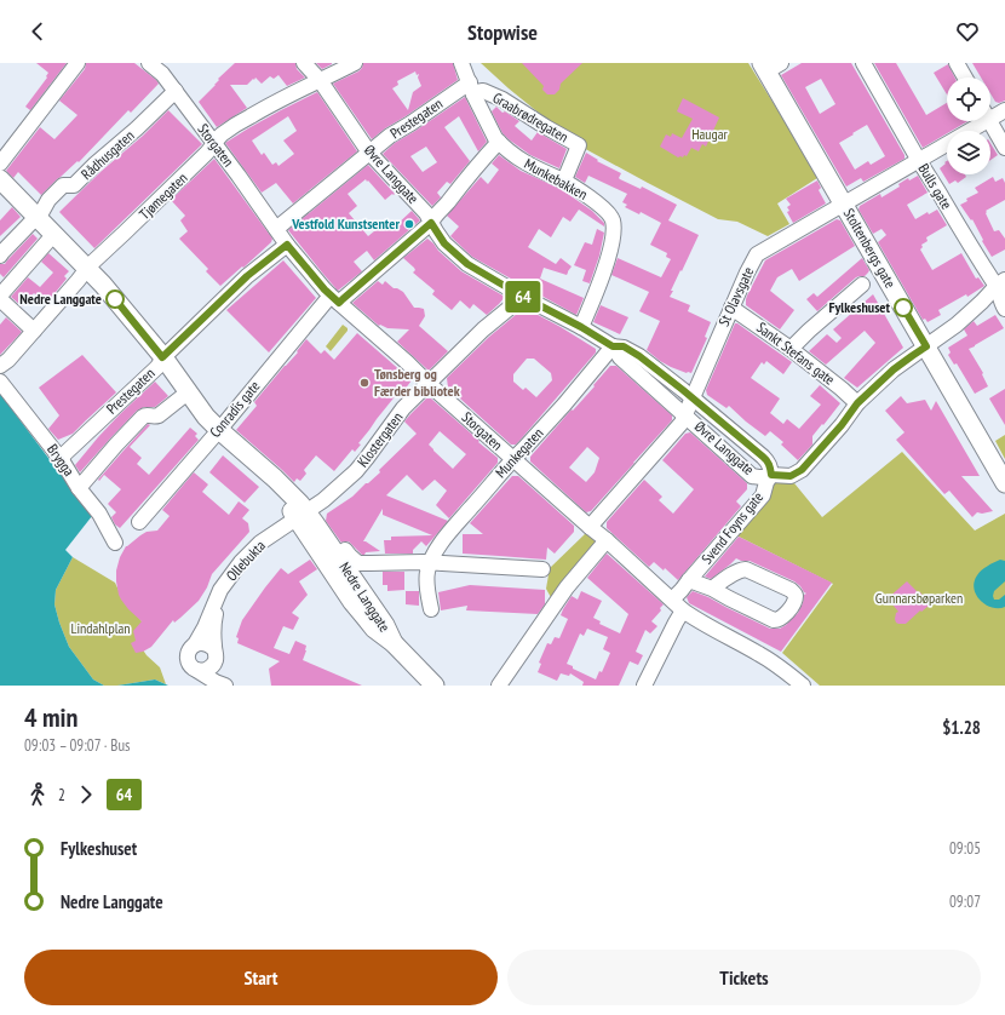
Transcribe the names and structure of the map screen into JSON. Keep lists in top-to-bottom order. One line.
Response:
{"streets":{"main road":["Stoltenbergs gate","Nedre Langgate"],"street":["Graabrødregaten","Prestegaten","Storgaten","Rådhusgaten","Øvre Langgate","Munkebakken","Bulls gate","Tjømegaten","St Olavsgate","Sankt Stefans gate","Conradis gate","Klostergaten","Munkegaten","Brygga","Svend Foyns gate","Ollebukta"]},"crossings":[["Graabrødregaten","Prestegaten"],["Graabrødregaten","Munkebakken"],["Prestegaten","Storgaten"],["Prestegaten","Øvre Langgate"],["Prestegaten","Munkebakken"],["Prestegaten","Brygga"],["Prestegaten","Nedre Langgate"],["Storgaten","Rådhusgaten"],["Storgaten","Tjømegaten"],["Storgaten","St Olavsgate"],["Storgaten","Conradis gate"],["Storgaten","Klostergaten"],["Storgaten","Munkegaten"],["Rådhusgaten","Nedre Langgate"],["Øvre Langgate","Munkebakken"],["Øvre Langgate","Tjømegaten"],["Øvre Langgate","St Olavsgate"],["Øvre Langgate","Conradis gate"],["Øvre Langgate","Klostergaten"],["Øvre Langgate","Munkegaten"],["Øvre Langgate","Svend Foyns gate"],["Munkebakken","Conradis gate"],["Bulls gate","St Olavsgate"],["Tjømegaten","Nedre Langgate"],["Stoltenbergs gate","St Olavsgate"],["St Olavsgate","Sankt Stefans gate"],["Conradis gate","Nedre Langgate"],["Klostergaten","Ollebukta"],["Klostergaten","Nedre Langgate"],["Ollebukta","Nedre Langgate"]],"parks":["Haugar","Gunnarsbøparken","Lindahlplan"],"places":["Vestfold Kunstsenter","Nedre Langgate","Fylkeshuset","Tønsberg og Færder bibliotek"],"lines":["bus line 64"],"page":{"header":"Stopwise","on_map":"64","heading":["4 min","09:03 – 09:07 · Bus","$1.28"],"legs":["2","64"],"list":[{"name":"Fylkeshuset","value":"09:05"},{"name":"Nedre Langgate","value":"09:07"}],"buttons":["Start","Tickets"]}}
